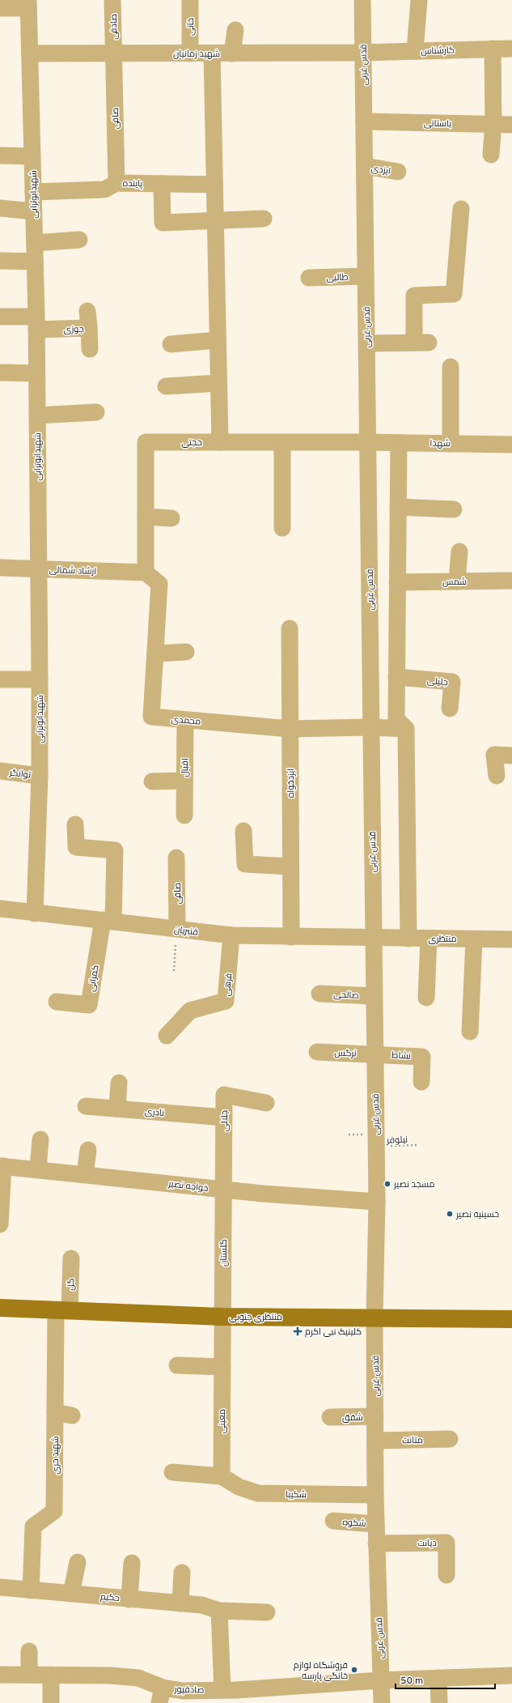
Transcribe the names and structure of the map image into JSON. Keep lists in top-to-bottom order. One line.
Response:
{"streets":{"main road":["منتظری جنوبی"],"street":["صادقی","خانی","کارشناس","شهید زمانیان","قدس غربی","صافی","باستانی","ایزدی","پاینده","شهیدابوترابی","طالبی","جوزی","حجتی","شهدا","ارشاد شمالی","شمس","جلیلی","محمدی","اقبال","توانگر","ایزدخواه","قنبریان","منتظری","کمرانی","فرهی","صالحی","نرگس","نشاط","نادری","جلالی","خواجه نصیر","گلستان","گل","شفق","معینی","متانت","شهید حری","شکیبا","شکوه","دیانت","حکیم","صادقپور"],"path":["نیلوفر"]},"crossings":[["صادقی","شهید زمانیان"],["صادقی","صافی"],["خانی","شهید زمانیان"],["کارشناس","شهید زمانیان"],["کارشناس","قدس غربی"],["شهید زمانیان","قدس غربی"],["شهید زمانیان","صافی"],["شهید زمانیان","شهیدابوترابی"],["قدس غربی","باستانی"],["قدس غربی","ایزدی"],["قدس غربی","طالبی"],["قدس غربی","حجتی"],["قدس غربی","شهدا"],["قدس غربی","محمدی"],["قدس غربی","قنبریان"],["قدس غربی","منتظری"],["قدس غربی","صالحی"],["قدس غربی","نرگس"],["قدس غربی","نشاط"],["قدس غربی","نیلوفر"],["قدس غربی","خواجه نصیر"],["قدس غربی","منتظری جنوبی"],["قدس غربی","شفق"],["قدس غربی","متانت"],["قدس غربی","شکیبا"],["قدس غربی","شکوه"],["قدس غربی","دیانت"],["قدس غربی","صادقپور"],["صافی","پاینده"],["صافی","قنبریان"],["پاینده","شهیدابوترابی"],["شهیدابوترابی","جوزی"],["شهیدابوترابی","ارشاد شمالی"],["شهیدابوترابی","توانگر"],["شهیدابوترابی","قنبریان"],["حجتی","شهدا"],["حجتی","ارشاد شمالی"],["حجتی","محمدی"],["ارشاد شمالی","محمدی"],["محمدی","اقبال"],["محمدی","ایزدخواه"],["ایزدخواه","قنبریان"],["قنبریان","منتظری"],["قنبریان","کمرانی"],["قنبریان","فرهی"],["نرگس","نشاط"],["نادری","جلالی"],["جلالی","خواجه نصیر"],["جلالی","گلستان"],["خواجه نصیر","گلستان"],["گلستان","منتظری جنوبی"],["گلستان","معینی"],["گل","منتظری جنوبی"],["گل","شهید حری"],["منتظری جنوبی","معینی"],["منتظری جنوبی","شهید حری"],["معینی","شکیبا"],["شهید حری","حکیم"]],"places":{"other":["مسجد نصیر","حسینیه نصیر","فروشگاه لوازم خانگی پارسه"],"health":["کلینیک نبی اکرم"]},"scale_bar":"50 m"}
